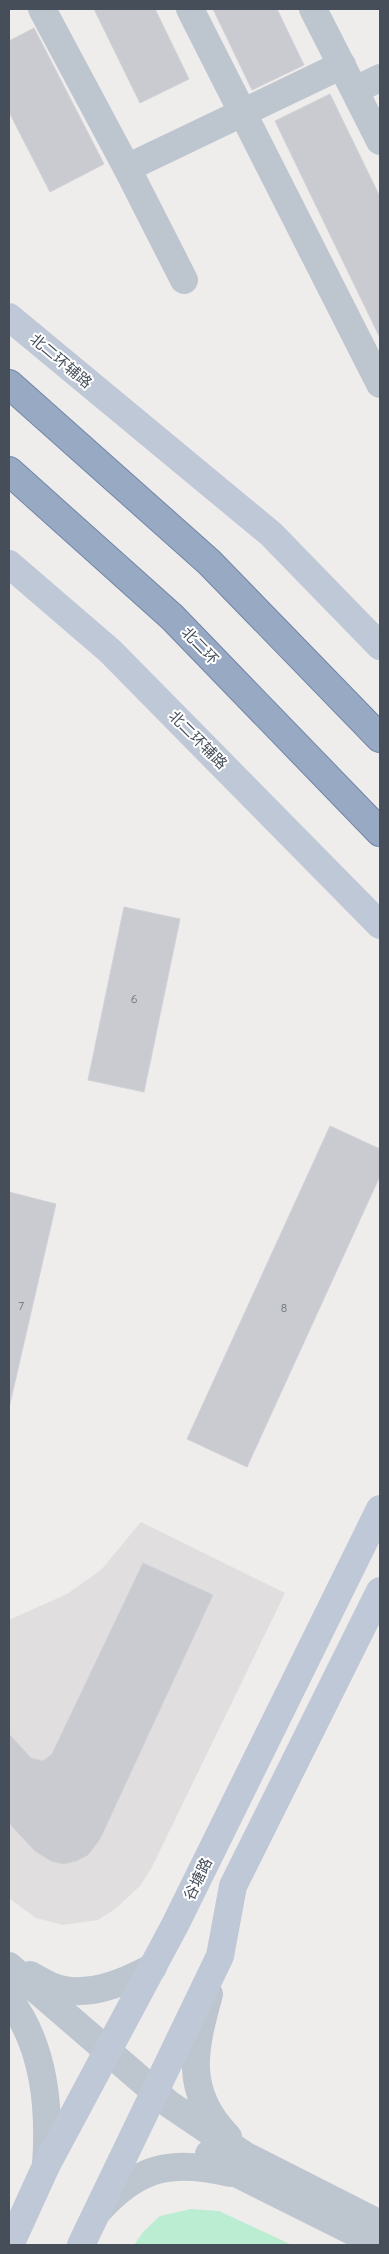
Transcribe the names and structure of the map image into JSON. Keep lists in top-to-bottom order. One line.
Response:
{"streets":{"highway":["北二环"],"main road":["北二环辅路","谷塘路"]},"house_numbers":["6","7","8"]}
